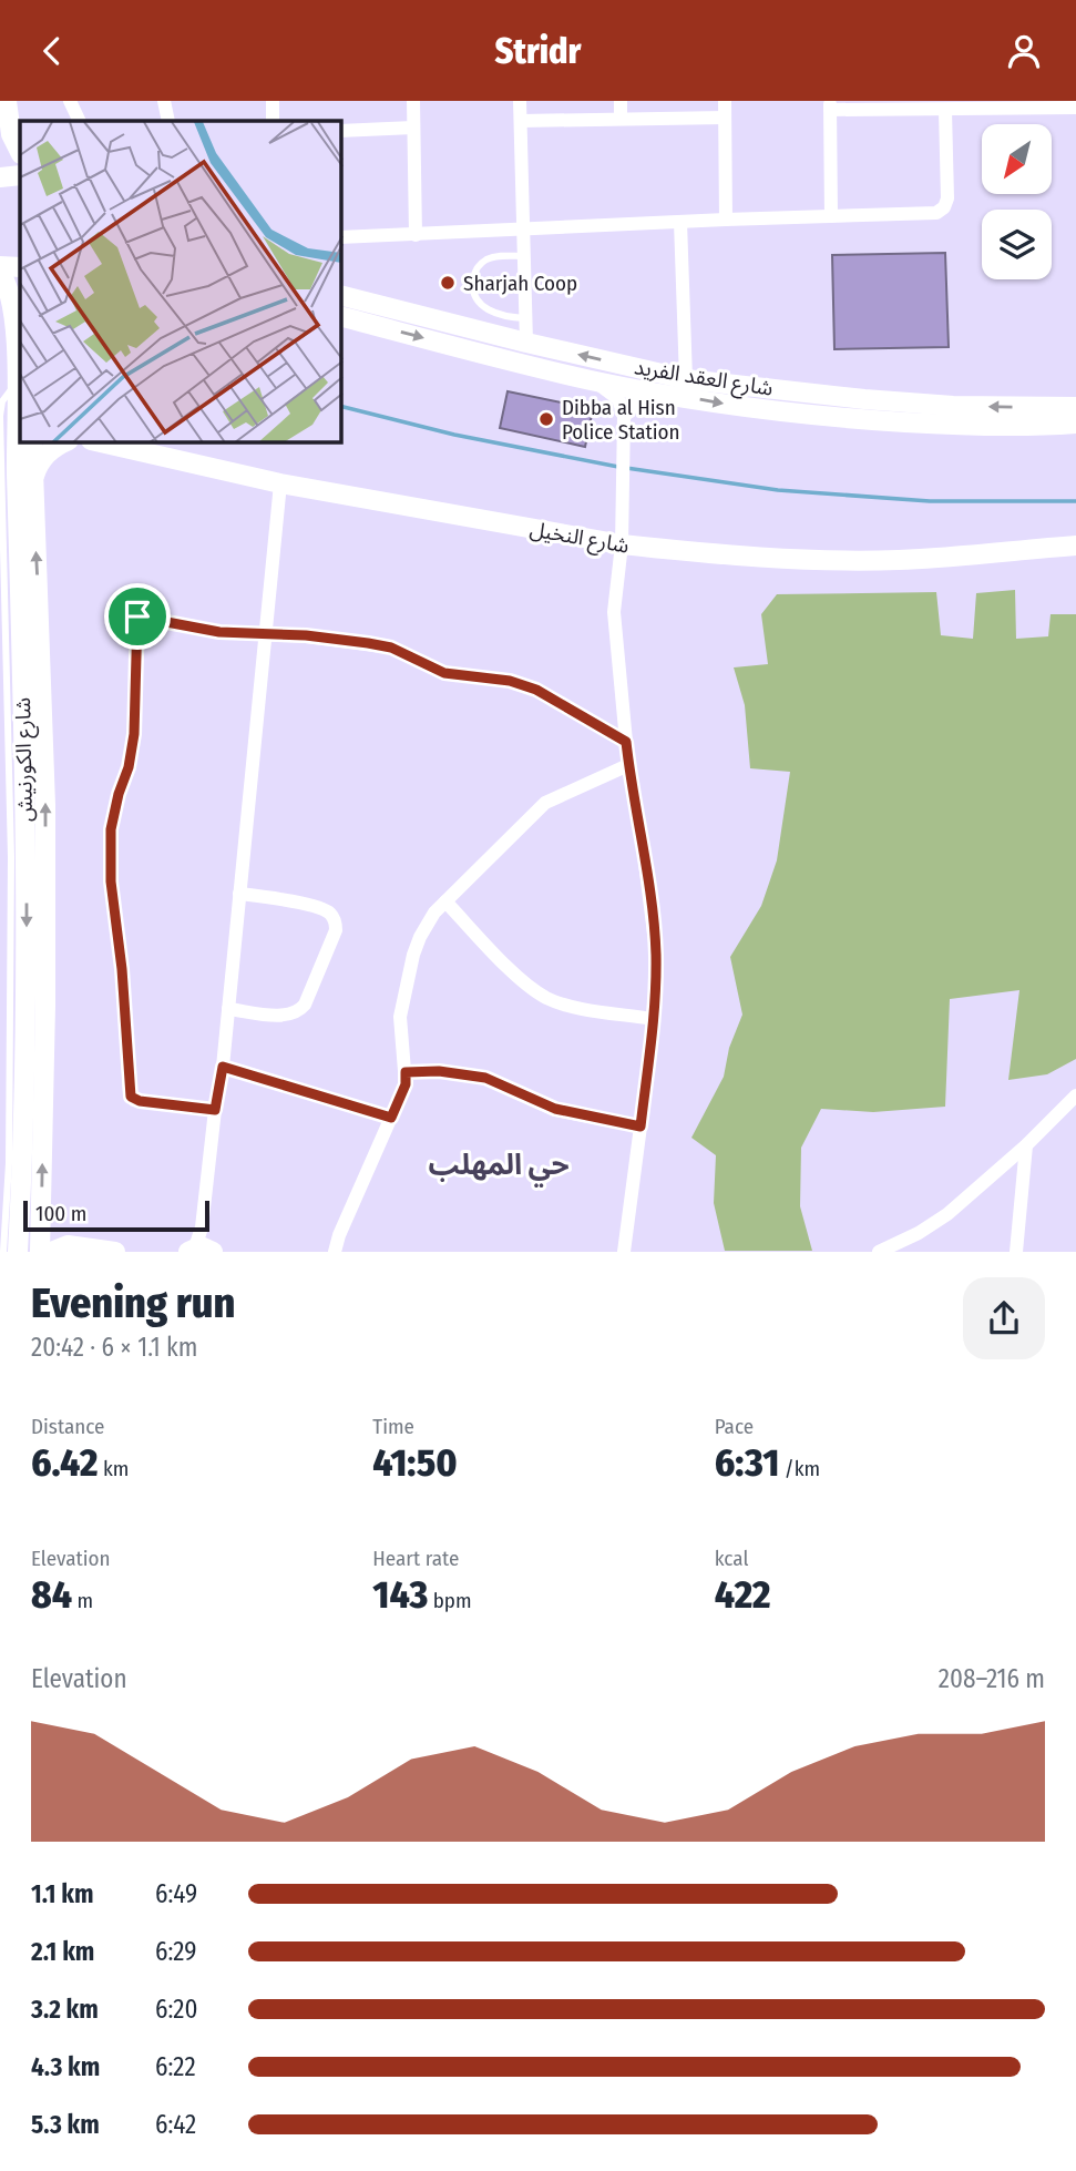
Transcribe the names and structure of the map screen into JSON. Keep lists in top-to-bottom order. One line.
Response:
{"streets":{"main road":["شارع العقد الفريد","شارع النخيل","شارع الكورنيش"]},"districts":["حي المهلب"],"places":["Sharjah Coop","Dibba al Hisn Police Station"],"scale_bar":"100 m","north":"bottom left","page":{"header":"Stridr","scale":"100 m","heading":["Evening run","20:42 · 6 × 1.1 km"],"stats":[["Distance","6.42 km"],["Time","41:50"],["Pace","6:31 /km"],["Elevation","84 m"],["Heart rate","143 bpm"],["kcal","422"]],"chart":["Elevation","208–216 m"],"list":[{"name":"1.1 km","note":"6:49"},{"name":"2.1 km","note":"6:29"},{"name":"3.2 km","note":"6:20"},{"name":"4.3 km","note":"6:22"},{"name":"5.3 km","note":"6:42"}]}}
